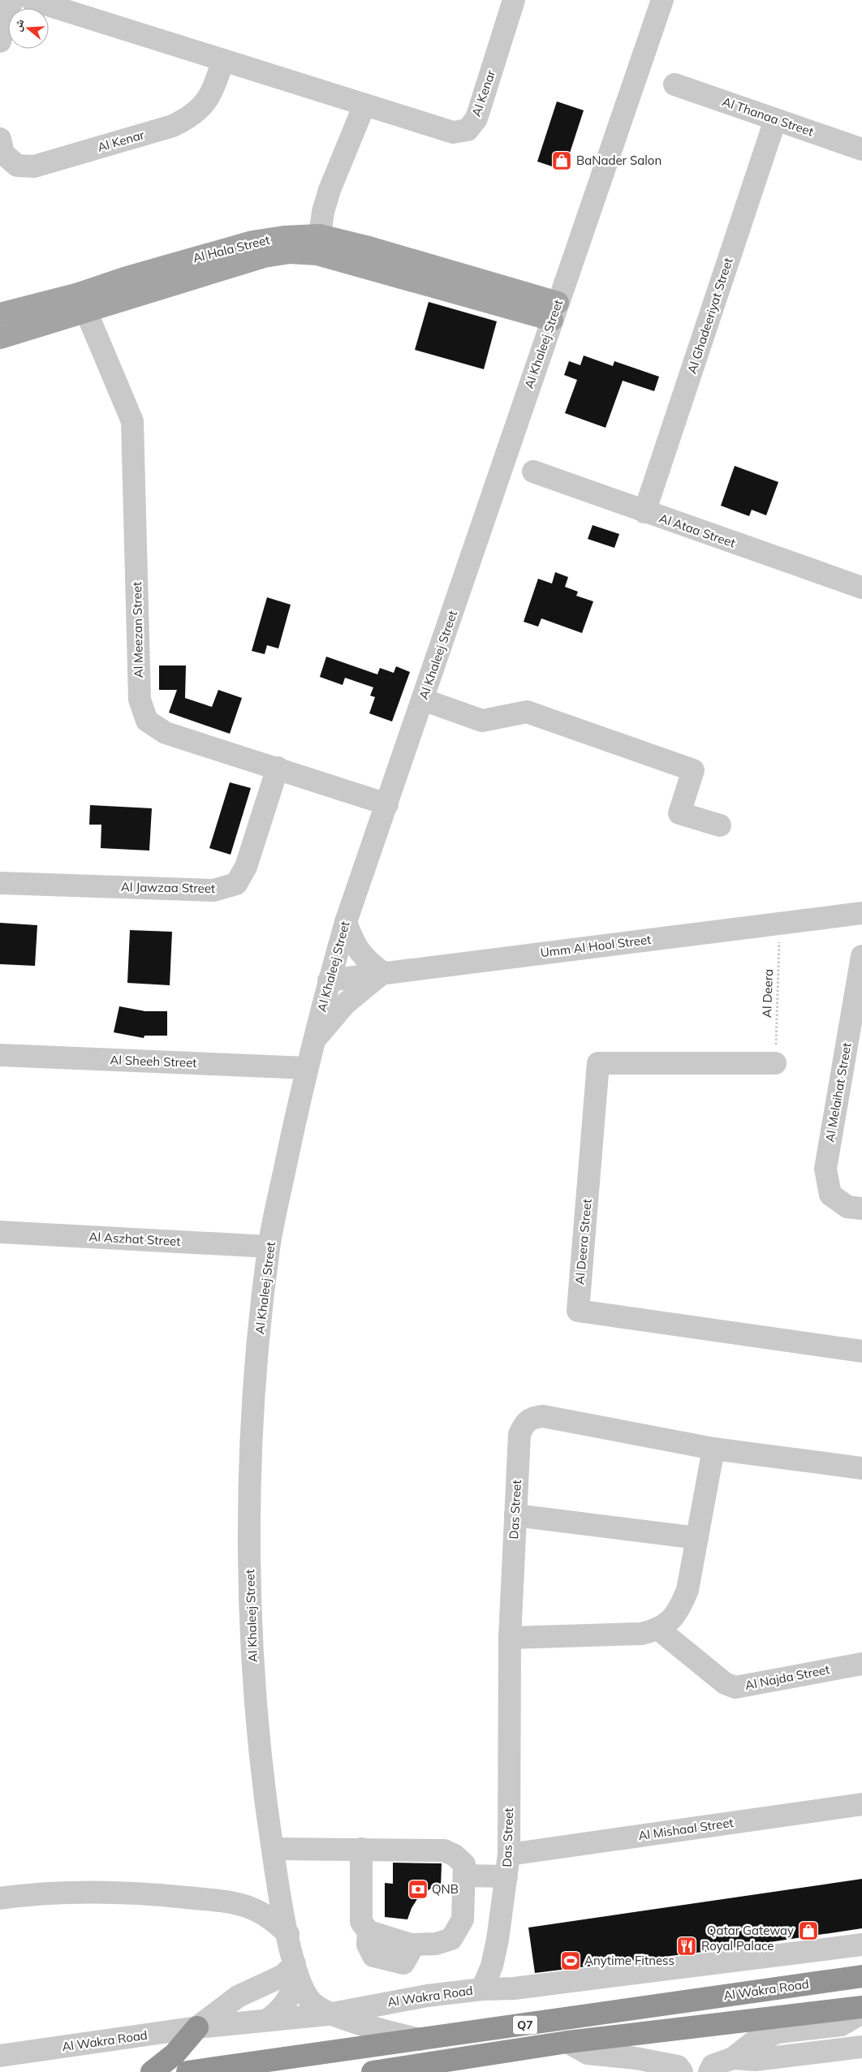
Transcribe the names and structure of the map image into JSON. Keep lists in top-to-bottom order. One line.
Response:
{"streets":{"highway":["Al Wakra Road","Q7"],"main road":["Al Hala Street"],"street":["Al Kenar","Al Thanaa Street","Al Ghadeeriyat Street","Al Khaleej Street","Al Ataa Street","Al Meezan Street","Al Jawzaa Street","Umm Al Hool Street","Al Sheeh Street","Al Melaihat Street","Al Aszhat Street","Al Deera Street","Das Street","Al Najda Street","Al Mishaal Street"],"path":["Al Deera"]},"crossings":[["Al Thanaa Street","Al Ghadeeriyat Street"],["Al Hala Street","Al Khaleej Street"],["Al Hala Street","Al Meezan Street"],["Al Ghadeeriyat Street","Al Ataa Street"],["Al Khaleej Street","Al Meezan Street"],["Al Khaleej Street","Umm Al Hool Street"],["Al Khaleej Street","Al Sheeh Street"],["Al Khaleej Street","Al Aszhat Street"],["Al Khaleej Street","Al Wakra Road"],["Al Meezan Street","Al Jawzaa Street"],["Umm Al Hool Street","Al Deera"],["Al Deera","Al Deera Street"],["Das Street","Al Mishaal Street"],["Das Street","Al Wakra Road"]],"places":{"shop":["BaNader Salon","Qatar Gateway"],"bank":["QNB"],"restaurant":["Royal Palace"],"sports":["Anytime Fitness"]},"north":"left"}
